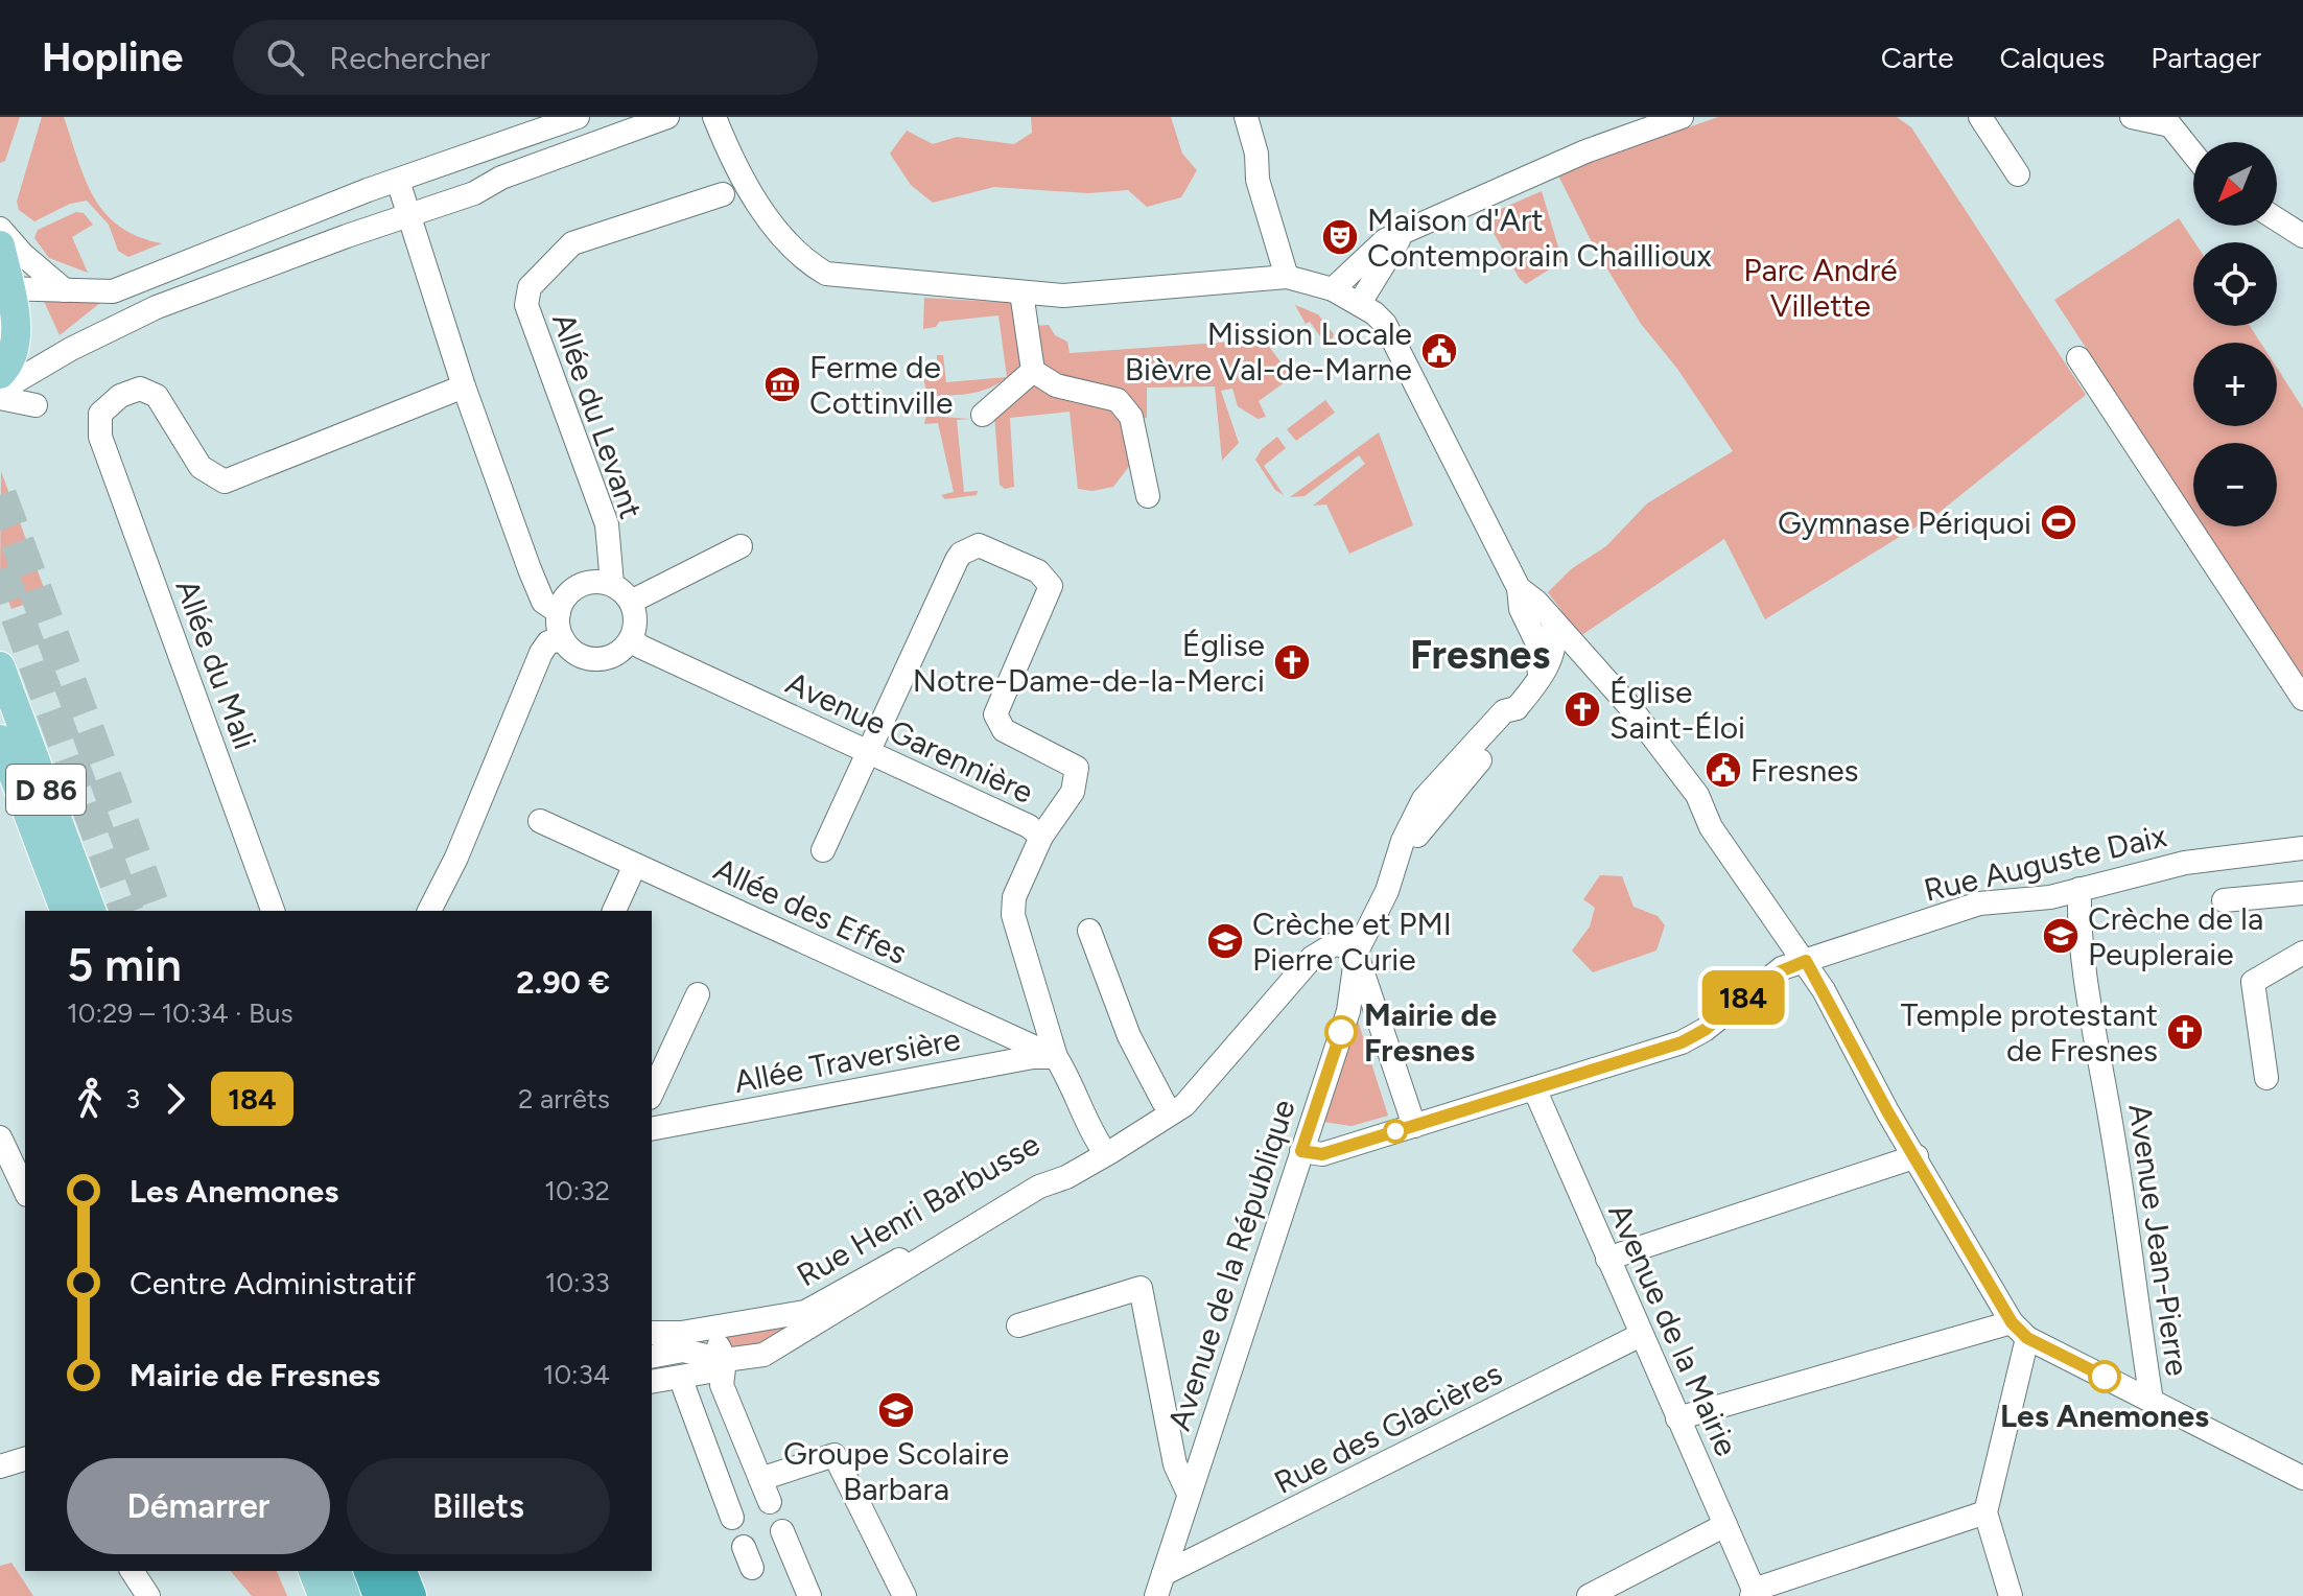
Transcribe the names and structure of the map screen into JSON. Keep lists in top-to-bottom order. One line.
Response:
{"streets":{"main road":["D 86"],"street":["Allée du Levant","Allée du Mali","Avenue Garennière","Rue Auguste Daix","Allée des Effes","Allée Traversière","Rue Henri Barbusse","Avenue Jean-Pierre","Avenue de la République","Avenue de la Mairie","Rue des Glacières"]},"crossings":[["Allée du Levant","Avenue Garennière"],["Avenue Garennière","Allée des Effes"],["Avenue Garennière","Allée Traversière"],["Avenue Garennière","Rue Henri Barbusse"],["Rue Auguste Daix","Avenue Jean-Pierre"],["Rue Auguste Daix","Avenue de la République"],["Rue Auguste Daix","Avenue de la Mairie"],["Allée des Effes","Allée Traversière"],["Rue Henri Barbusse","Avenue de la République"],["Avenue de la République","Rue des Glacières"],["Avenue de la Mairie","Rue des Glacières"]],"districts":["Fresnes"],"parks":["Parc André Villette"],"places":{"theatre":["Maison d'Art Contemporain Chaillioux"],"public building":["Mission Locale Bièvre Val-de-Marne","Fresnes"],"museum":["Ferme de Cottinville"],"sports":["Gymnase Périquoi"],"church":["Église Notre-Dame-de-la-Merci","Église Saint-Éloi","Temple protestant de Fresnes"],"school or university":["Crèche de la Peupleraie","Crèche et PMI Pierre Curie","Groupe Scolaire Barbara"],"other":["Mairie de Fresnes","Les Anemones"]},"lines":["bus line 184"],"north":"bottom left","page":{"header":"Hopline","search":"Rechercher","nav":["Carte","Calques","Partager"],"on_map":"184","map_buttons":["+","−"],"heading":["5 min","10:29 – 10:34 · Bus","2.90 €"],"legs":["3","184","2 arrêts"],"list":[{"name":"Les Anemones","value":"10:32"},{"name":"Centre Administratif","value":"10:33"},{"name":"Mairie de Fresnes","value":"10:34"}],"buttons":["Démarrer","Billets"]}}
